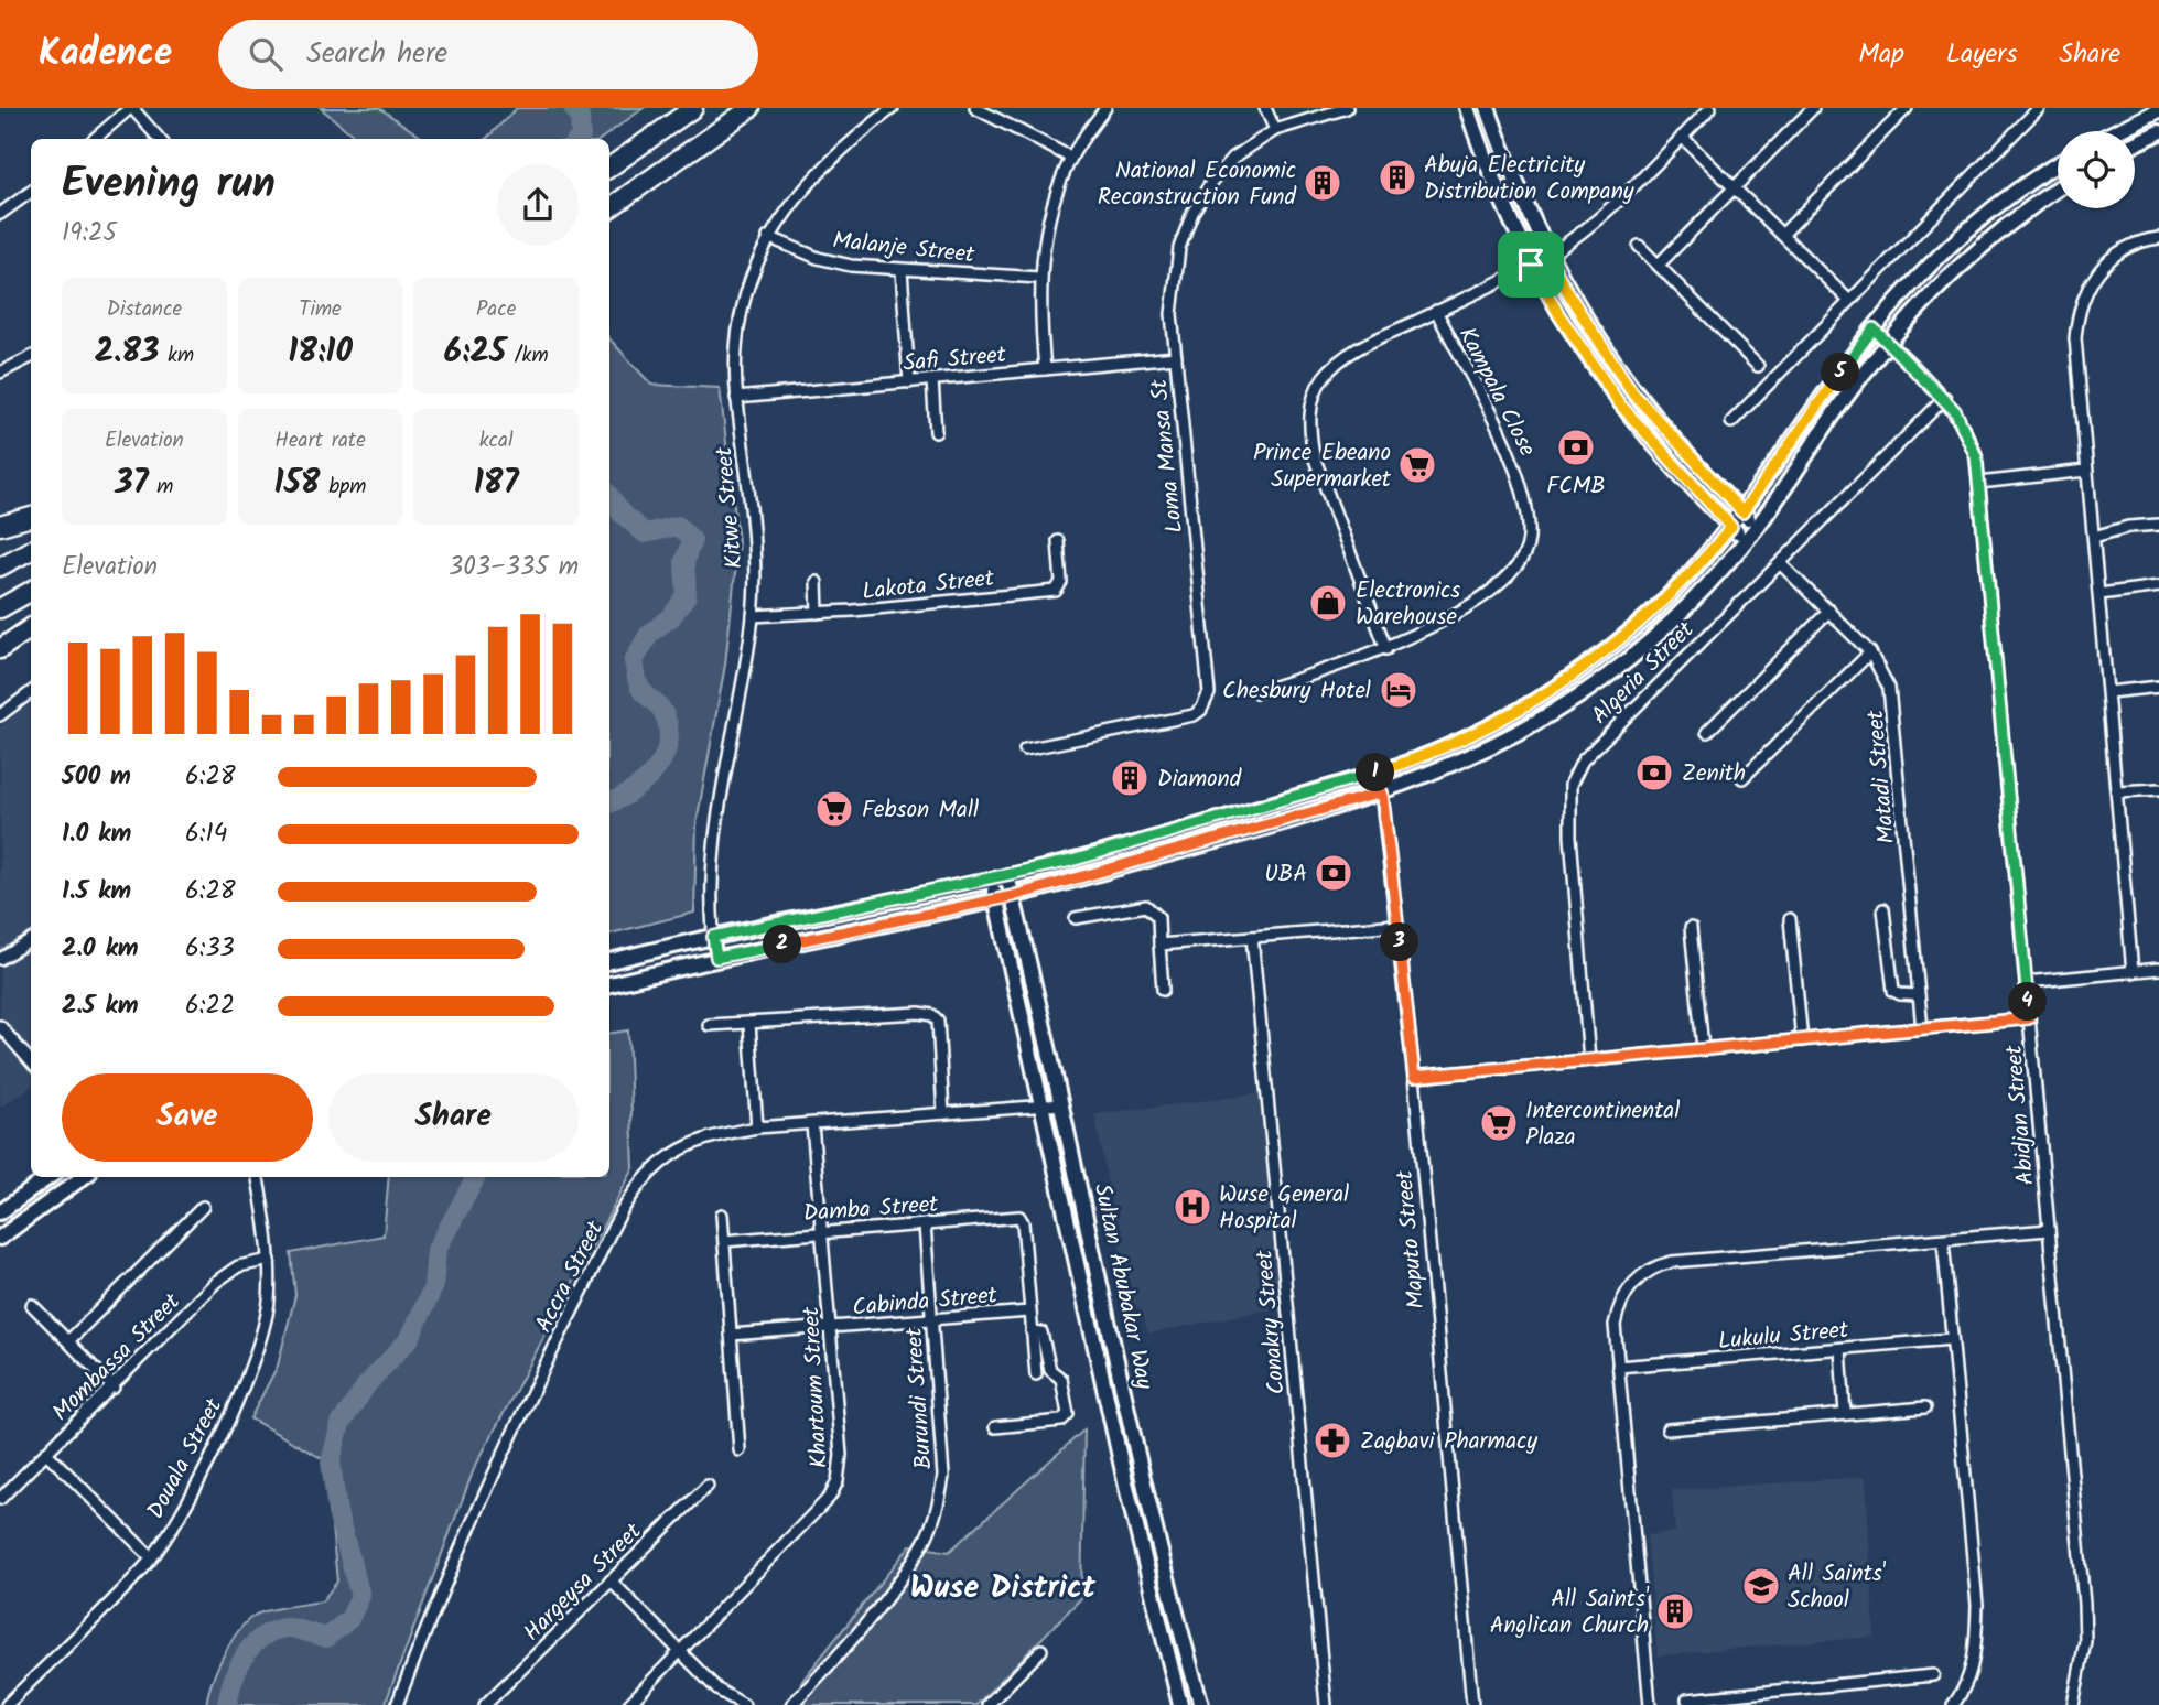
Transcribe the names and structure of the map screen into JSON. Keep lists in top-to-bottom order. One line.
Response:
{"streets":{"main road":["Sultan Abubakar Way"],"street":["Malanje Street","Safi Street","Kampala Close","Loma Mansa St","Kitwe Street","Lakota Street","Algeria Street","Matadi Street","Abidjan Street","Damba Street","Maputo Street","Accra Street","Cabinda Street","Conakry Street","Lukulu Street","Mombassa Street","Khartoum Street","Burundi Street","Douala Street","Hargeysa Street"]},"crossings":[["Malanje Street","Kitwe Street"],["Safi Street","Loma Mansa St"],["Safi Street","Kitwe Street"],["Kitwe Street","Lakota Street"],["Algeria Street","Matadi Street"],["Algeria Street","Abidjan Street"],["Damba Street","Cabinda Street"],["Damba Street","Khartoum Street"],["Damba Street","Burundi Street"],["Accra Street","Sultan Abubakar Way"],["Accra Street","Khartoum Street"],["Cabinda Street","Khartoum Street"],["Cabinda Street","Burundi Street"],["Mombassa Street","Douala Street"]],"districts":["Wuse District"],"places":{"building":["Abuja Electricity Distribution Company","National Economic Reconstruction Fund","Diamond","All Saints' Anglican Church"],"bank":["FCMB","Zenith","UBA"],"supermarket":["Prince Ebeano Supermarket","Febson Mall","Intercontinental Plaza"],"shop":["Electronics Warehouse"],"hotel":["Chesbury Hotel"],"hospital":["Wuse General Hospital"],"pharmacy":["Zagbavi Pharmacy"],"school or university":["All Saints' School"]},"page":{"header":"Kadence","search":"Search here","nav":["Map","Layers","Share"],"heading":["Evening run","19:25"],"stats":[["Distance","2.83 km"],["Time","18:10"],["Pace","6:25 /km"],["Elevation","37 m"],["Heart rate","158 bpm"],["kcal","187"]],"pins":["5","1","3","2","4"],"chart":["Elevation","303–335 m"],"list":[{"name":"500 m","note":"6:28"},{"name":"1.0 km","note":"6:14"},{"name":"1.5 km","note":"6:28"},{"name":"2.0 km","note":"6:33"},{"name":"2.5 km","note":"6:22"}],"buttons":["Save","Share"]}}
